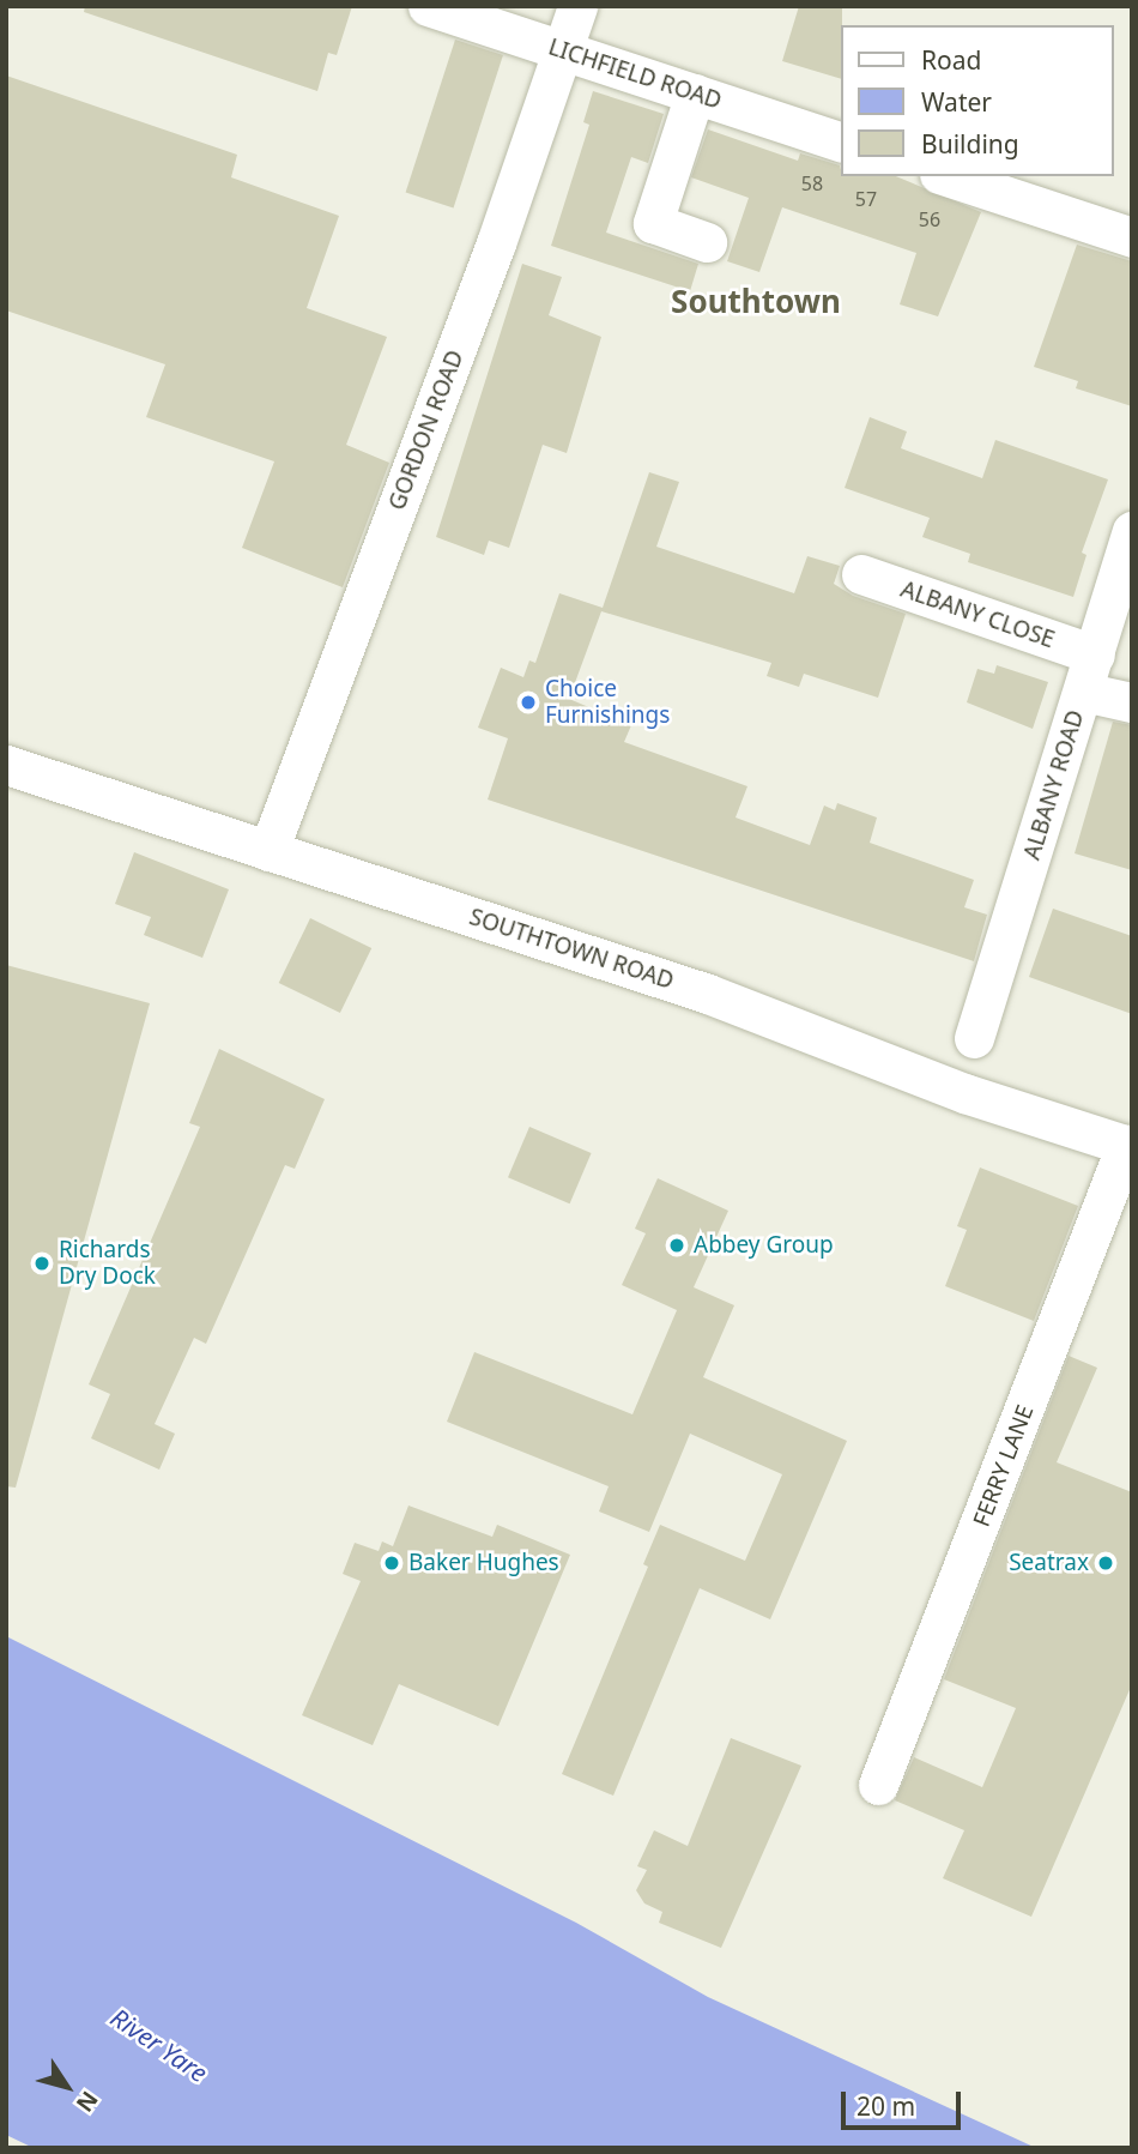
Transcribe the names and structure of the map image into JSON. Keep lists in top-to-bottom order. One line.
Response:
{"streets":{"street":["LICHFIELD ROAD","GORDON ROAD","ALBANY CLOSE","ALBANY ROAD","SOUTHTOWN ROAD","FERRY LANE"]},"crossings":[["LICHFIELD ROAD","GORDON ROAD"],["GORDON ROAD","SOUTHTOWN ROAD"],["ALBANY CLOSE","ALBANY ROAD"],["SOUTHTOWN ROAD","FERRY LANE"]],"districts":["Southtown"],"water":["River Yare"],"places":["Choice Furnishings","Abbey Group","Richards Dry Dock","Baker Hughes","Seatrax"],"house_numbers":["58","57","56"],"legend":["Road","Water","Building"],"scale_bar":"20 m","north":"bottom right"}
